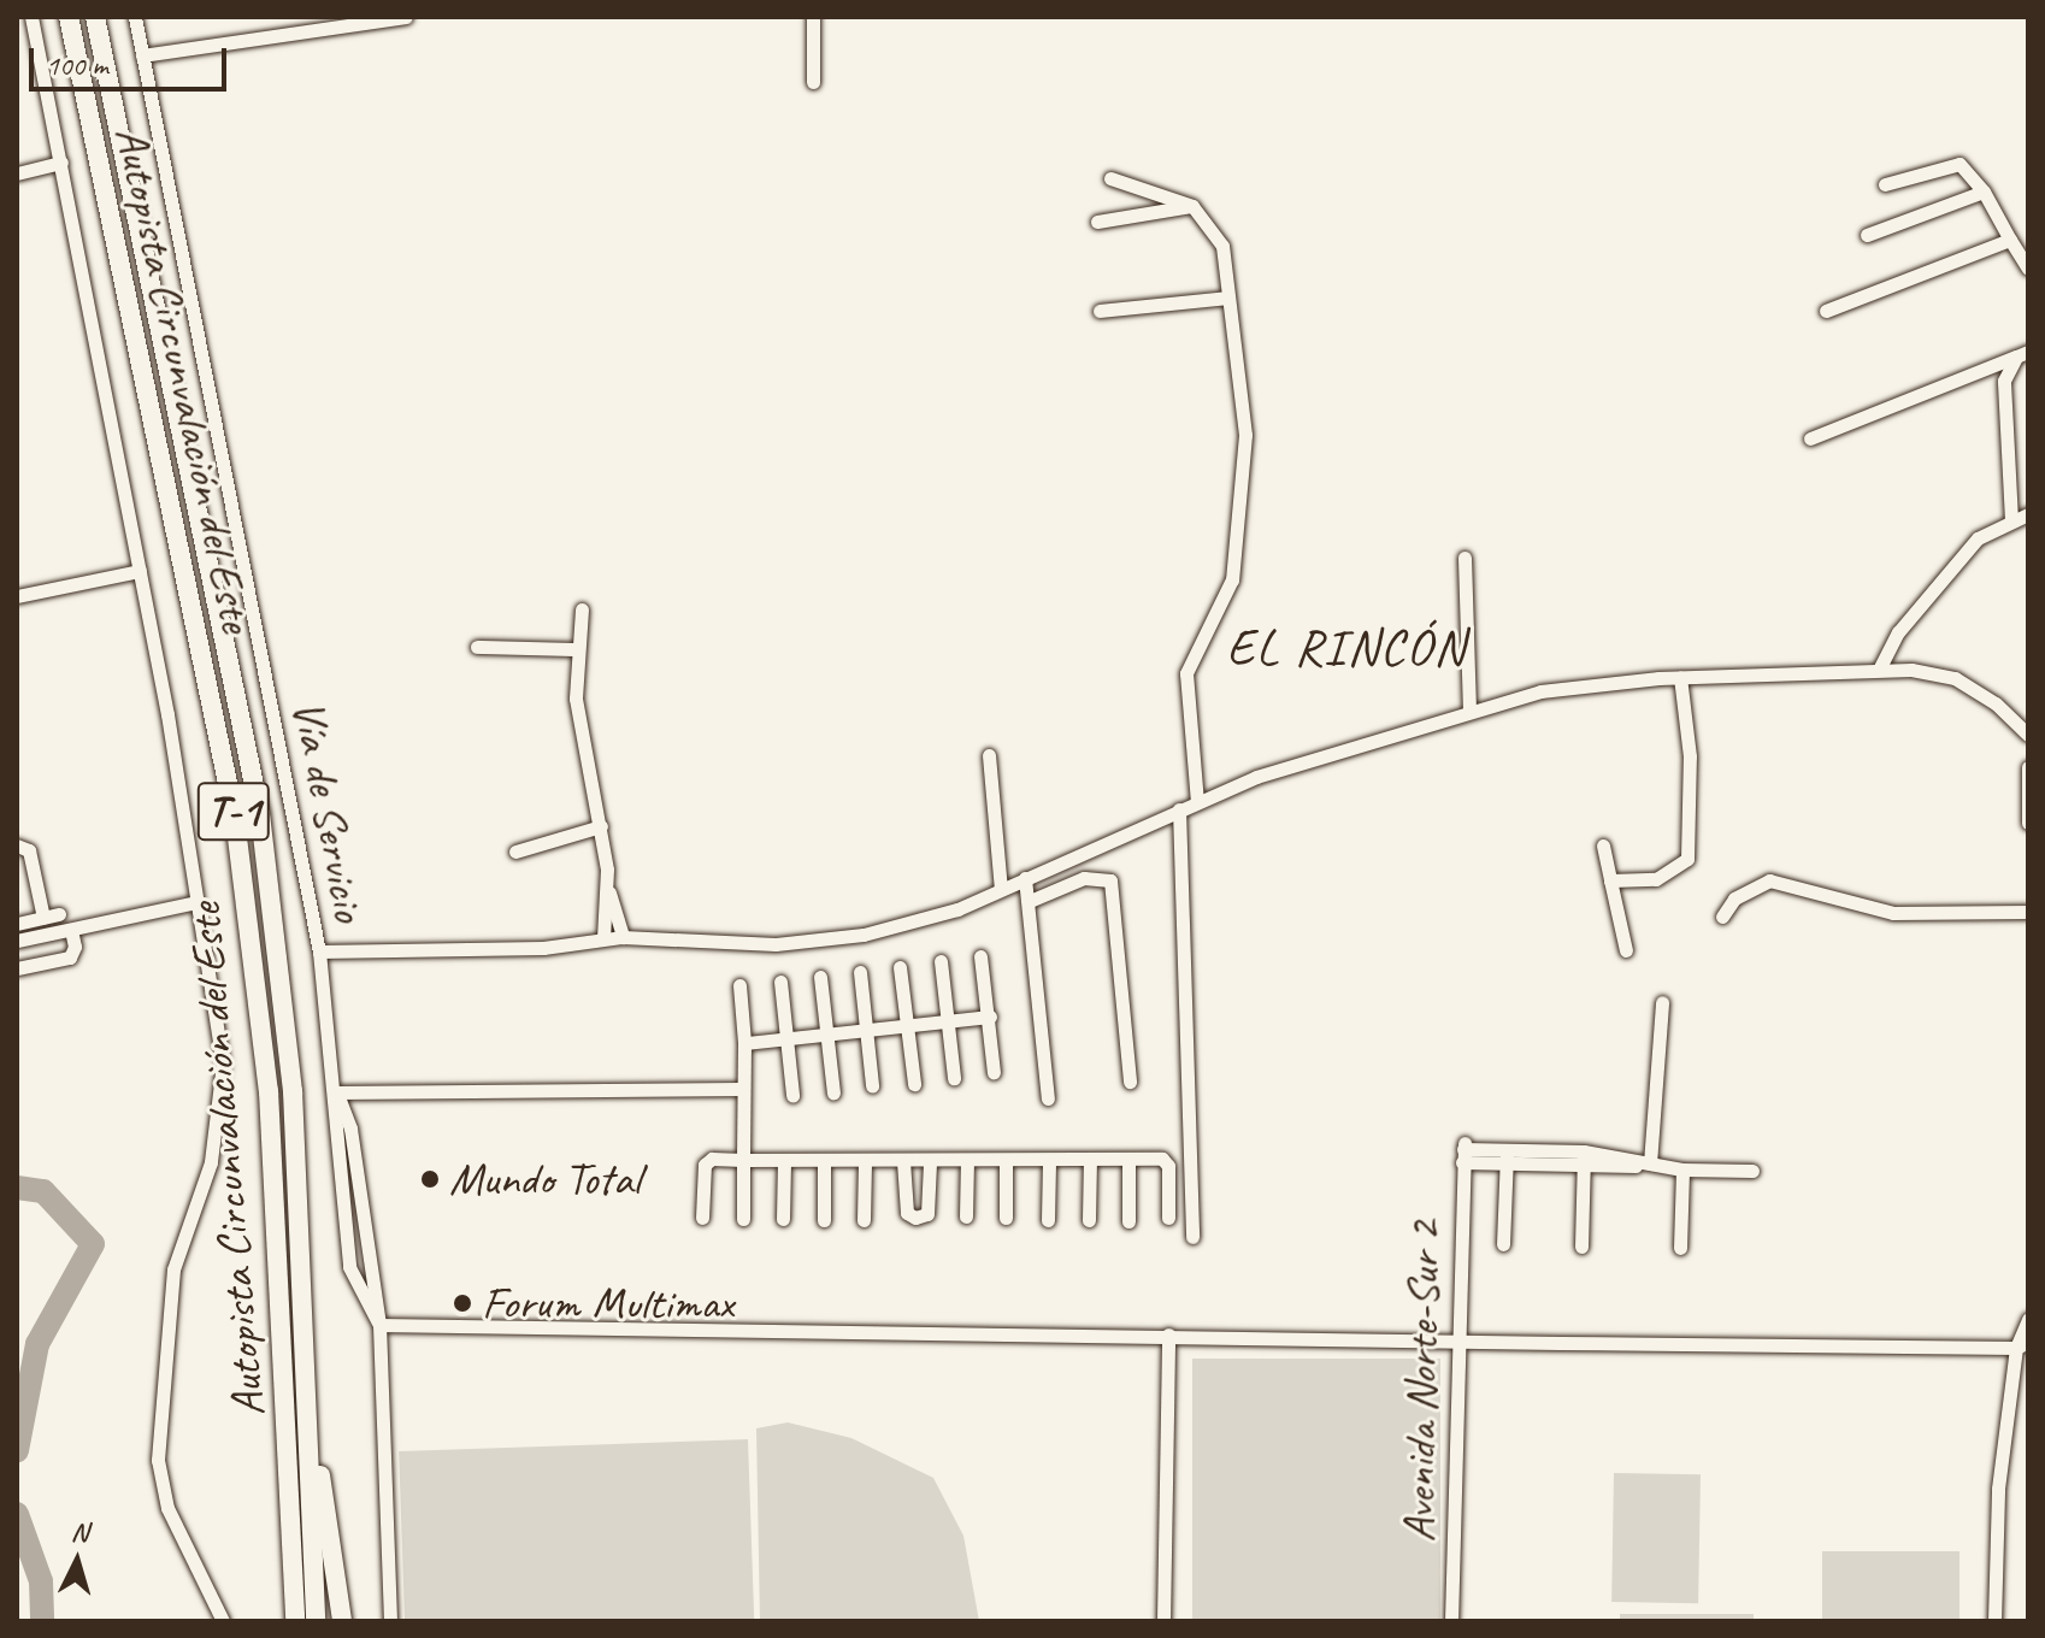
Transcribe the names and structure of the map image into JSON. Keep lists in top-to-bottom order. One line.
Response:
{"streets":{"highway":["Autopista Circunvalación del Este","T-1"],"street":["Vía de Servicio","Avenida Norte-Sur 2"]},"districts":["EL RINCÓN"],"places":["Mundo Total","Forum Multimax"],"scale_bar":"100 m","north":"top"}
